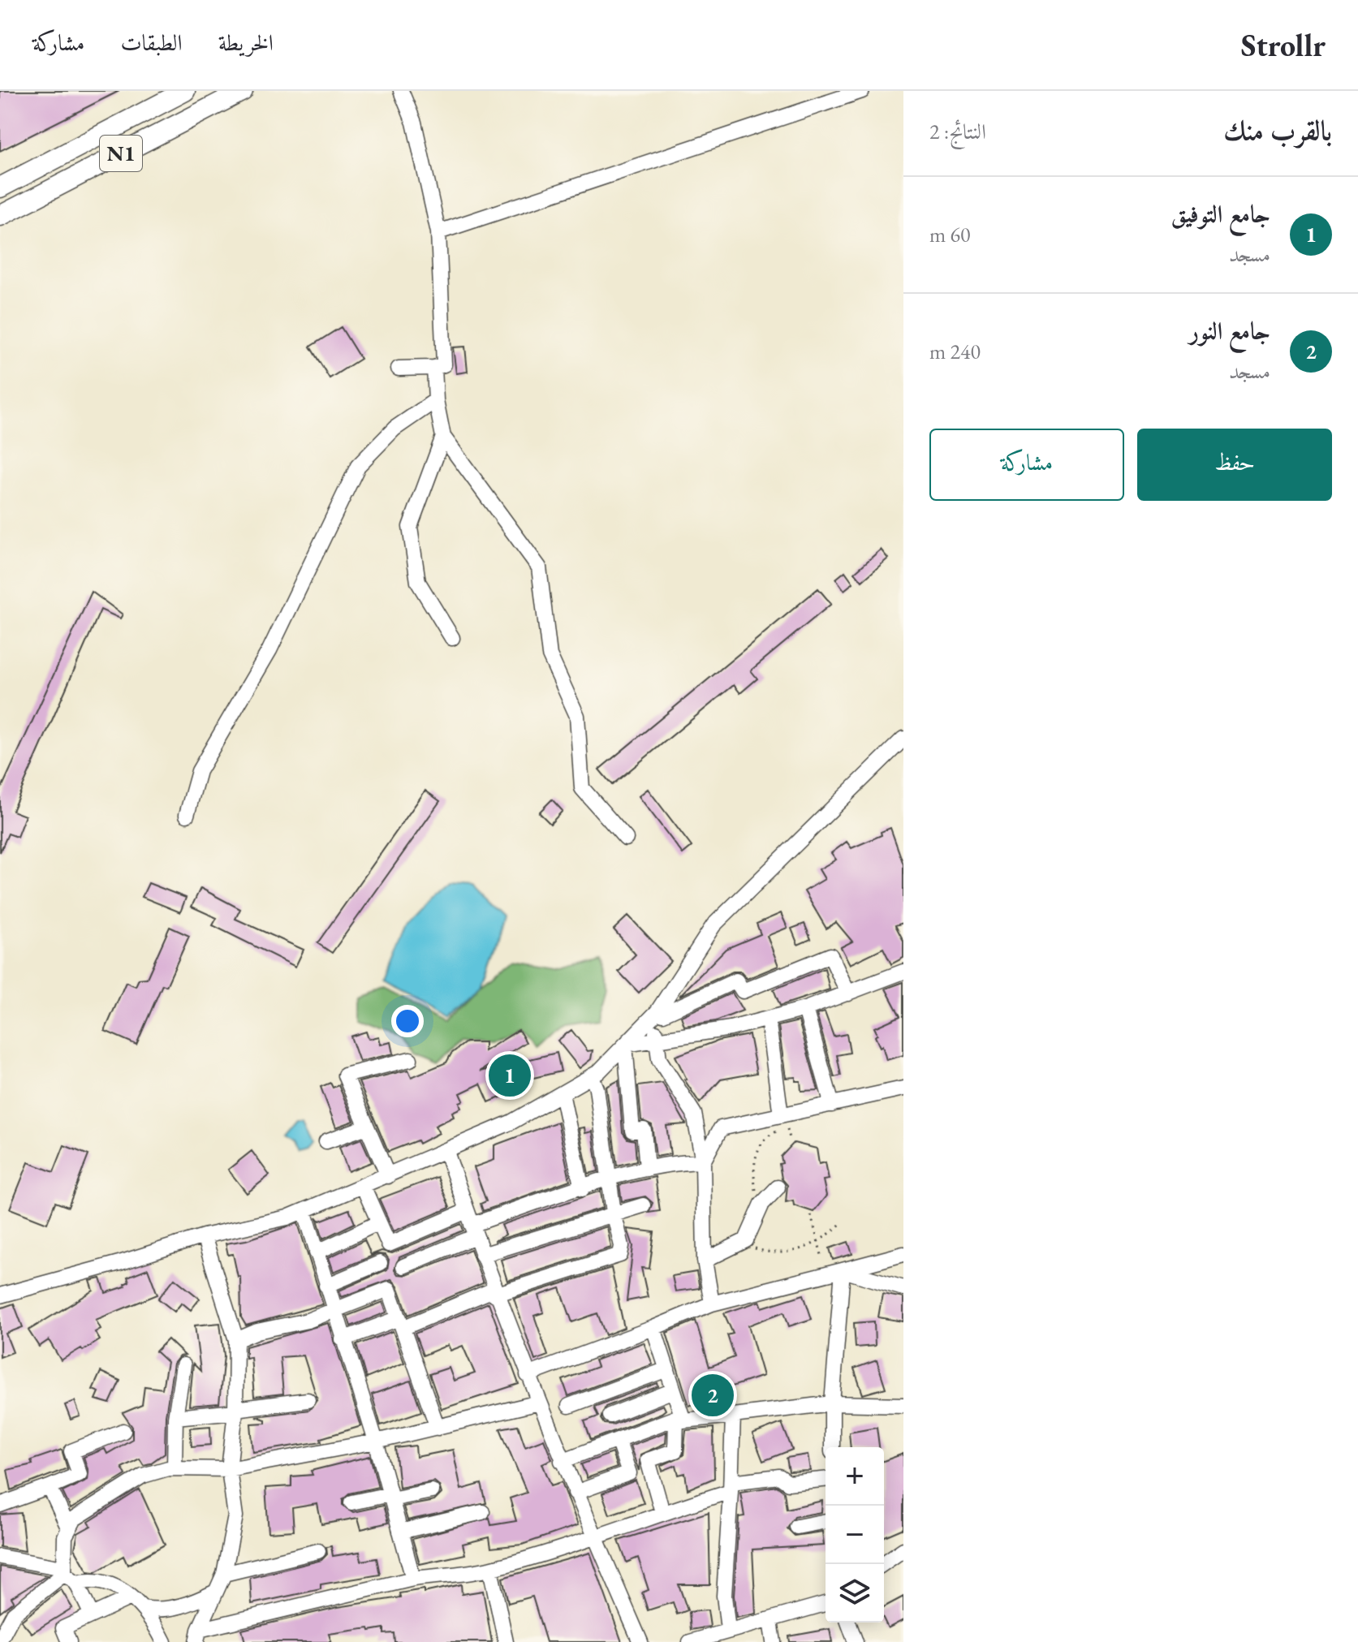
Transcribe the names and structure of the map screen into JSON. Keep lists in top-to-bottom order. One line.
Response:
{"streets":{"highway":["N1"]},"page":{"header":"Strollr","nav":["الخريطة","الطبقات","مشاركة"],"heading":["بالقرب منك","النتائج: 2"],"list":[{"mark":"1","name":"جامع التوفيق","note":"مسجد","value":"60 m"},{"mark":"2","name":"جامع النور","note":"مسجد","value":"240 m"}],"buttons":["حفظ","مشاركة"],"pins":["1","2"],"map_buttons":["+","−"]}}
